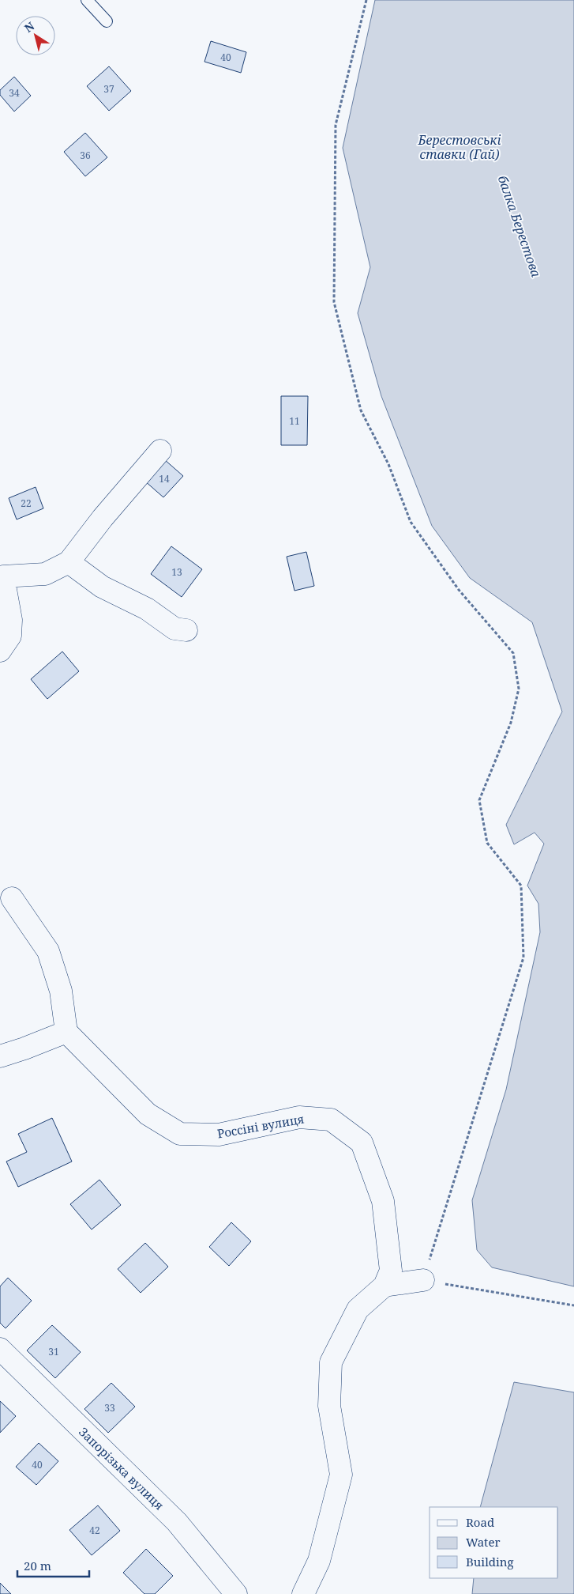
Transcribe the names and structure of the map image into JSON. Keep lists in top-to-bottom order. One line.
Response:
{"streets":{"street":["Россіні вулиця","Запорізька вулиця"]},"water":["Берестовські ставки (Гай)","балка Берестова"],"house_numbers":["40","37","34","36","11","14","22","13","31","33","40","42"],"legend":["Road","Water","Building"],"scale_bar":"20 m","north":"top left"}
